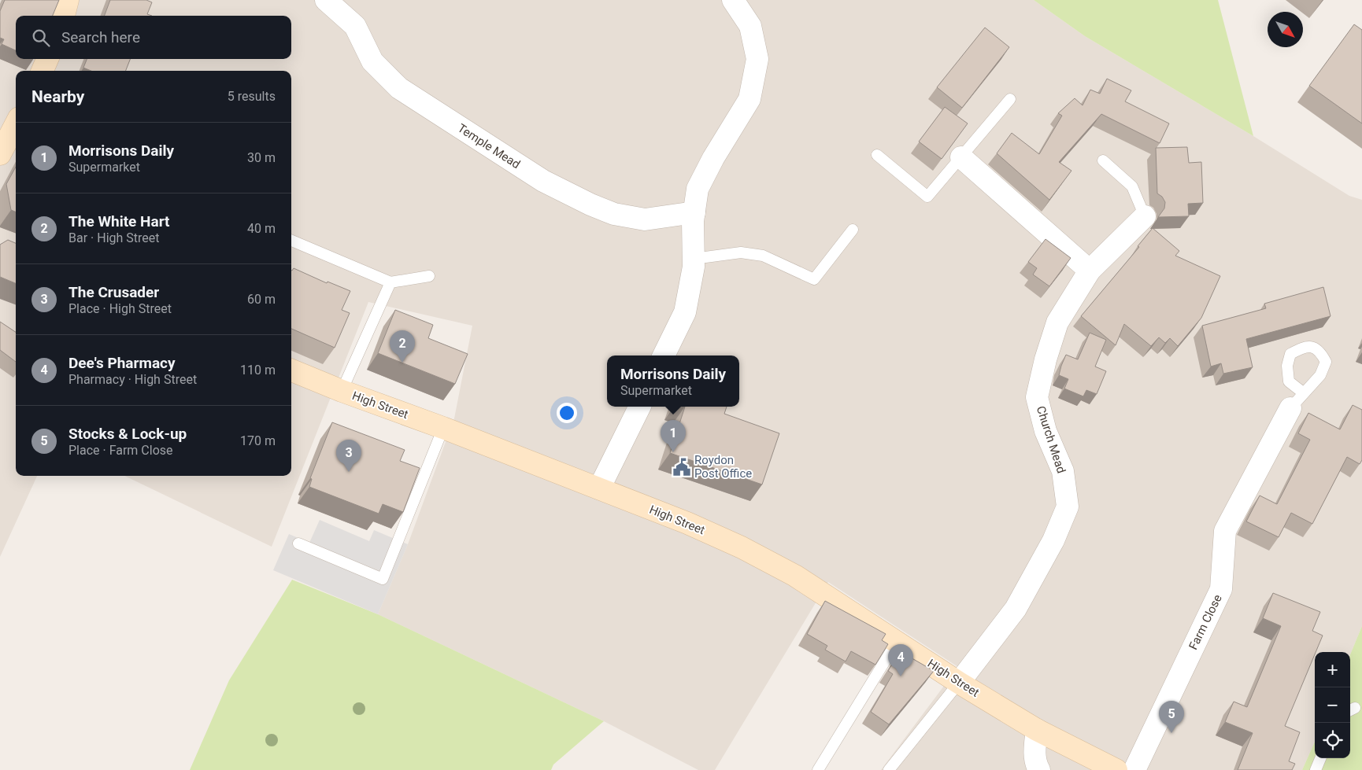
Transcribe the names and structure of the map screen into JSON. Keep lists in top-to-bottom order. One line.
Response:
{"streets":{"main road":["High Street"],"street":["Temple Mead","Church Mead","Farm Close"]},"crossings":[["High Street","Church Mead"]],"places":{"public building":["Roydon Post Office"]},"north":"bottom right","page":{"search":"Search here","heading":["Nearby","5 results"],"list":[{"mark":"1","name":"Morrisons Daily","note":"Supermarket","value":"30 m"},{"mark":"2","name":"The White Hart","note":"Bar · High Street","value":"40 m"},{"mark":"3","name":"The Crusader","note":"Place · High Street","value":"60 m"},{"mark":"4","name":"Dee's Pharmacy","note":"Pharmacy · High Street","value":"110 m"},{"mark":"5","name":"Stocks & Lock-up","note":"Place · Farm Close","value":"170 m"}],"pins":["2","1","3","4","5"],"popup":["Morrisons Daily","Supermarket"],"map_buttons":["+","−"]}}
